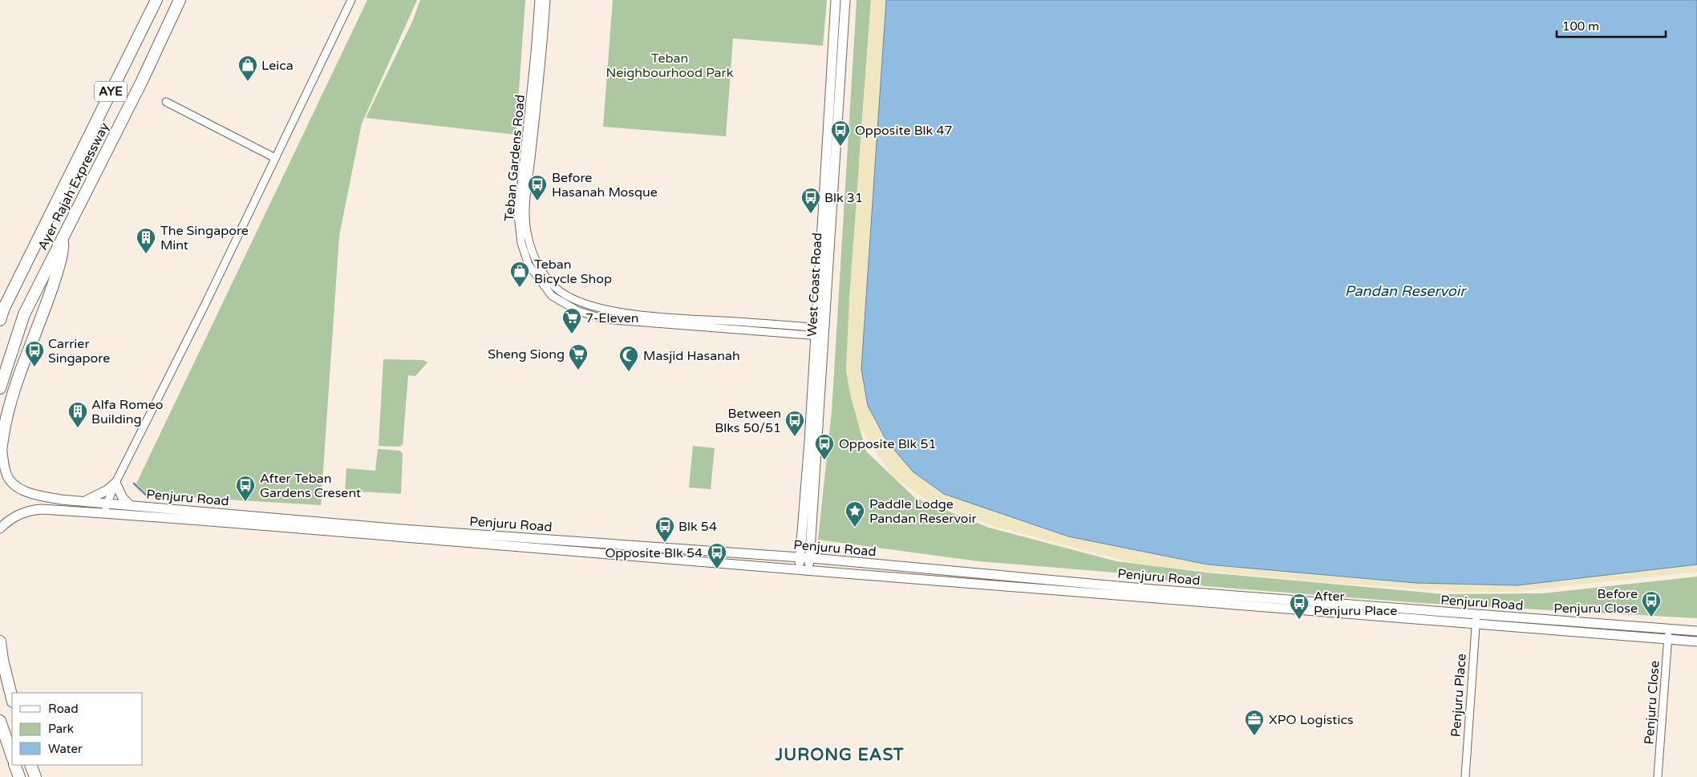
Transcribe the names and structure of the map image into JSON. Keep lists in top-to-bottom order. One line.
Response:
{"streets":{"highway":["AYE","Ayer Rajah Expressway"],"main road":["West Coast Road","Penjuru Road"],"street":["Teban Gardens Road","Penjuru Place","Penjuru Close"]},"crossings":[["Teban Gardens Road","West Coast Road"],["West Coast Road","Penjuru Road"],["Penjuru Road","Penjuru Place"],["Penjuru Road","Penjuru Close"]],"districts":["JURONG EAST"],"water":["Pandan Reservoir"],"parks":["Teban Neighbourhood Park"],"places":{"shop":["Leica","Teban Bicycle Shop"],"bus stop":["Opposite Blk 47","Before Hasanah Mosque","Blk 31","Carrier Singapore","Between Blks 50/51","Opposite Blk 51","After Teban Gardens Cresent","Blk 54","Opposite Blk 54","Before Penjuru Close","After Penjuru Place"],"building":["The Singapore Mint","Alfa Romeo Building"],"supermarket":["7-Eleven","Sheng Siong"],"mosque":["Masjid Hasanah"],"place":["Paddle Lodge Pandan Reservoir"],"office":["XPO Logistics"]},"legend":["Road","Park","Water"],"scale_bar":"100 m"}
